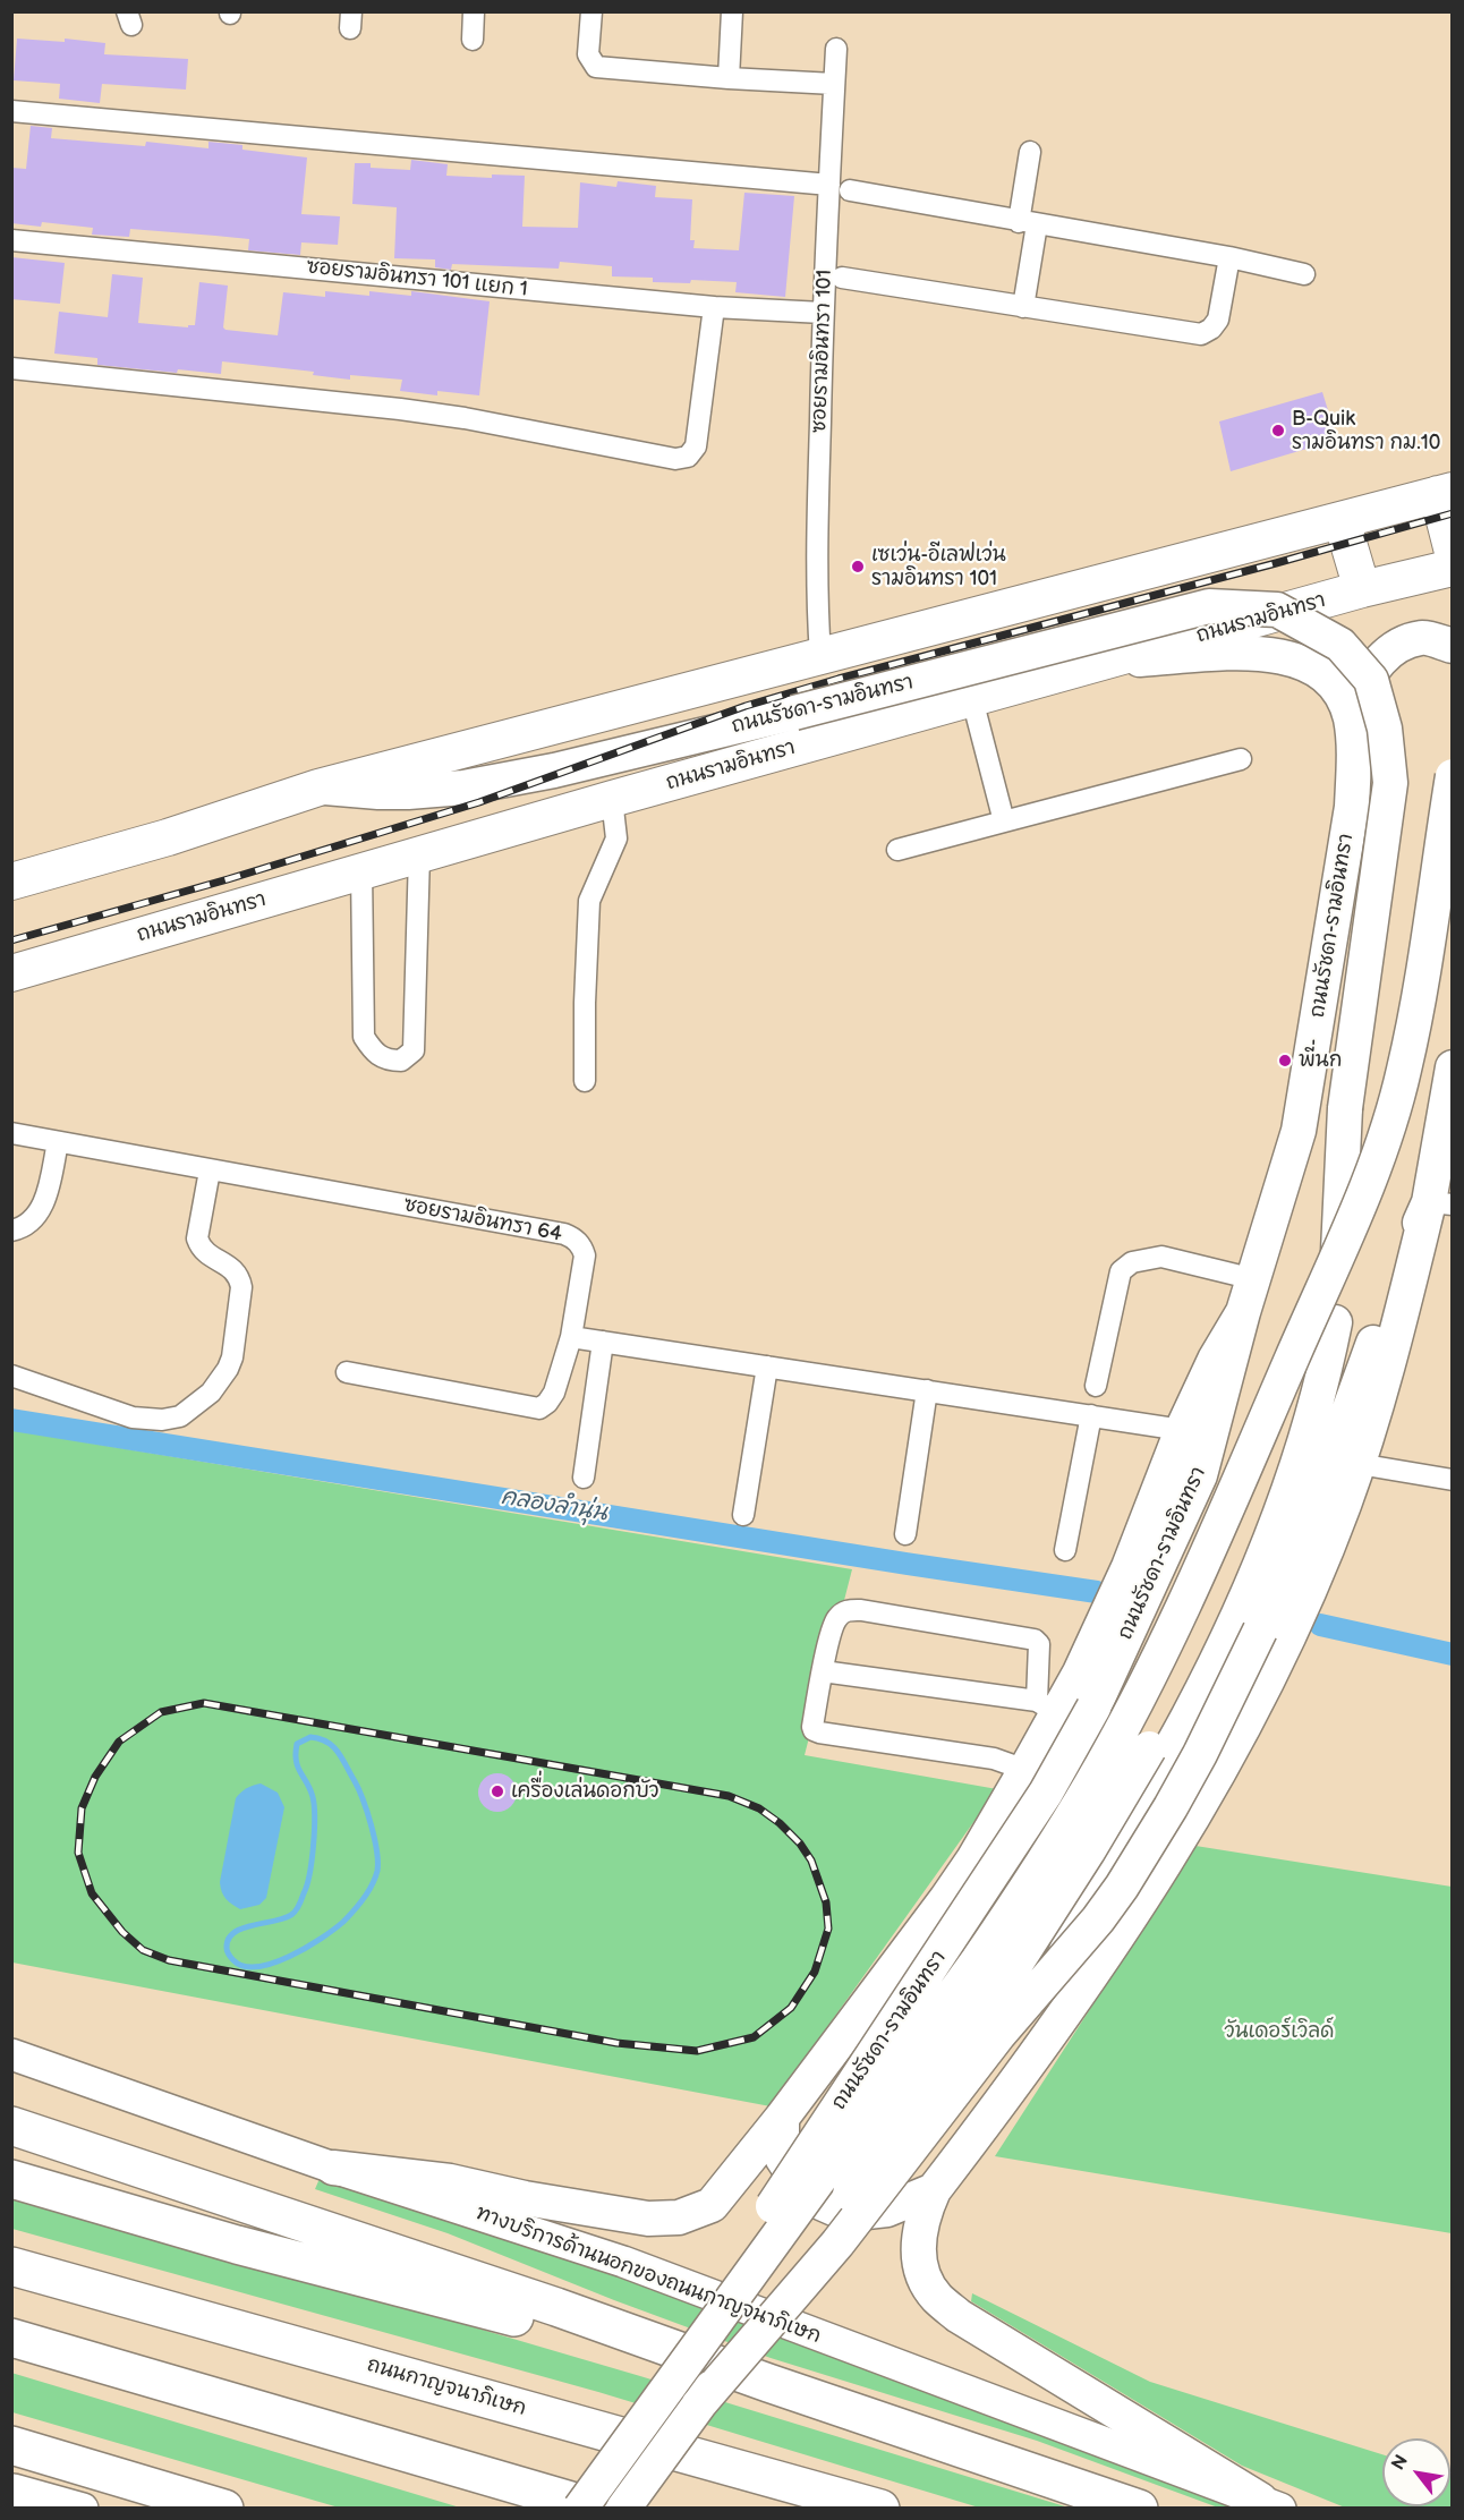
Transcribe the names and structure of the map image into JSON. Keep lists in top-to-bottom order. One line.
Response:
{"streets":{"highway":["ถนนรามอินทรา","ถนนกาญจนาภิเษก"],"main road":["ถนนรัชดา-รามอินทรา","ทางบริการด้านนอกของถนนกาญจนาภิเษก"],"street":["ซอยรามอินทรา 101 แยก 1","ซอยรามอินทรา 101","ซอยรามอินทรา 64"]},"crossings":[["ซอยรามอินทรา 101 แยก 1","ซอยรามอินทรา 101"],["ถนนรามอินทรา","ถนนรัชดา-รามอินทรา"]],"water":["คลองลำนุ่น"],"parks":["วันเดอร์เวิลด์"],"places":["B-Quik รามอินทรา กม.10","เซเว่น-อีเลฟเว่น รามอินทรา 101","พี่นก","เครื่องเล่นดอกบัว"],"north":"top left"}
